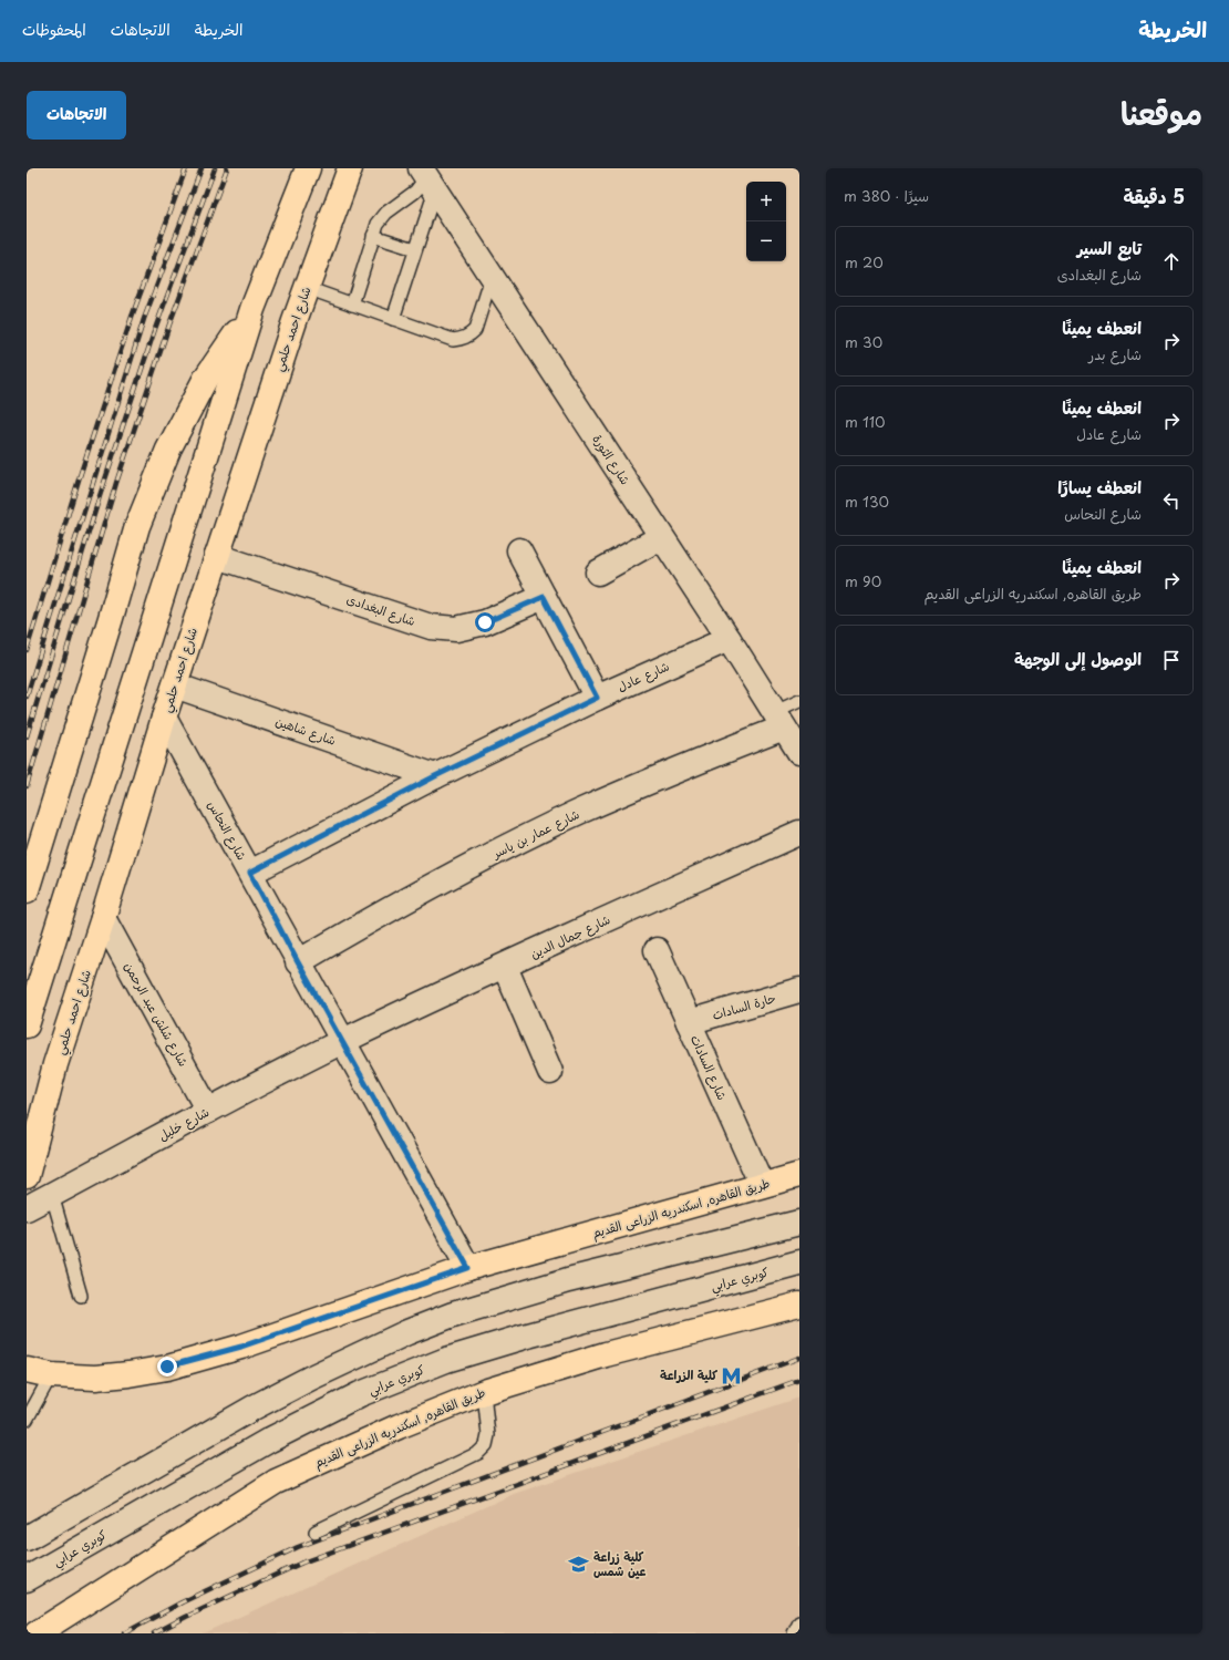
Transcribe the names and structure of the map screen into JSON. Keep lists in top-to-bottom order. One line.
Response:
{"streets":{"main road":["شارع احمد حلمي","طريق القاهره, اسكندريه الزراعى القديم"],"street":["شارع الثورة","شارع البغدادى","شارع عادل","شارع شاهين","شارع النحاس","شارع عمار بن ياسر","شارع جمال الدين","حارة السادات","شارع شلش عبد الرحمن","شارع السادات","شارع خليل","كوبري عرابي"]},"crossings":[["شارع احمد حلمي","شارع البغدادى"],["شارع احمد حلمي","شارع شاهين"],["شارع احمد حلمي","شارع النحاس"],["شارع احمد حلمي","شارع شلش عبد الرحمن"],["شارع الثورة","شارع عادل"],["شارع الثورة","شارع عمار بن ياسر"],["شارع عادل","شارع شاهين"],["شارع عادل","شارع النحاس"],["شارع النحاس","شارع عمار بن ياسر"],["شارع النحاس","شارع جمال الدين"],["شارع النحاس","شارع خليل"],["شارع النحاس","طريق القاهره, اسكندريه الزراعى القديم"],["شارع جمال الدين","شارع خليل"],["حارة السادات","شارع السادات"],["شارع شلش عبد الرحمن","شارع خليل"],["شارع السادات","طريق القاهره, اسكندريه الزراعى القديم"]],"places":{"metro station":["كلية الزراعة"],"school or university":["كلية زراعة عين شمس"]},"page":{"header":"الخريطة","nav":["الخريطة","الاتجاهات","المحفوظات"],"title":"موقعنا","buttons":"الاتجاهات","heading":["5 دقيقة","سيرًا · 380 m"],"map_buttons":["+","−"],"list":[["تابع السير","شارع البغدادى","20 m"],["انعطف يمينًا","شارع بدر","30 m"],["انعطف يمينًا","شارع عادل","110 m"],["انعطف يسارًا","شارع النحاس","130 m"],["انعطف يمينًا","طريق القاهره, اسكندريه الزراعى القديم","90 m"],"الوصول إلى الوجهة"]}}
